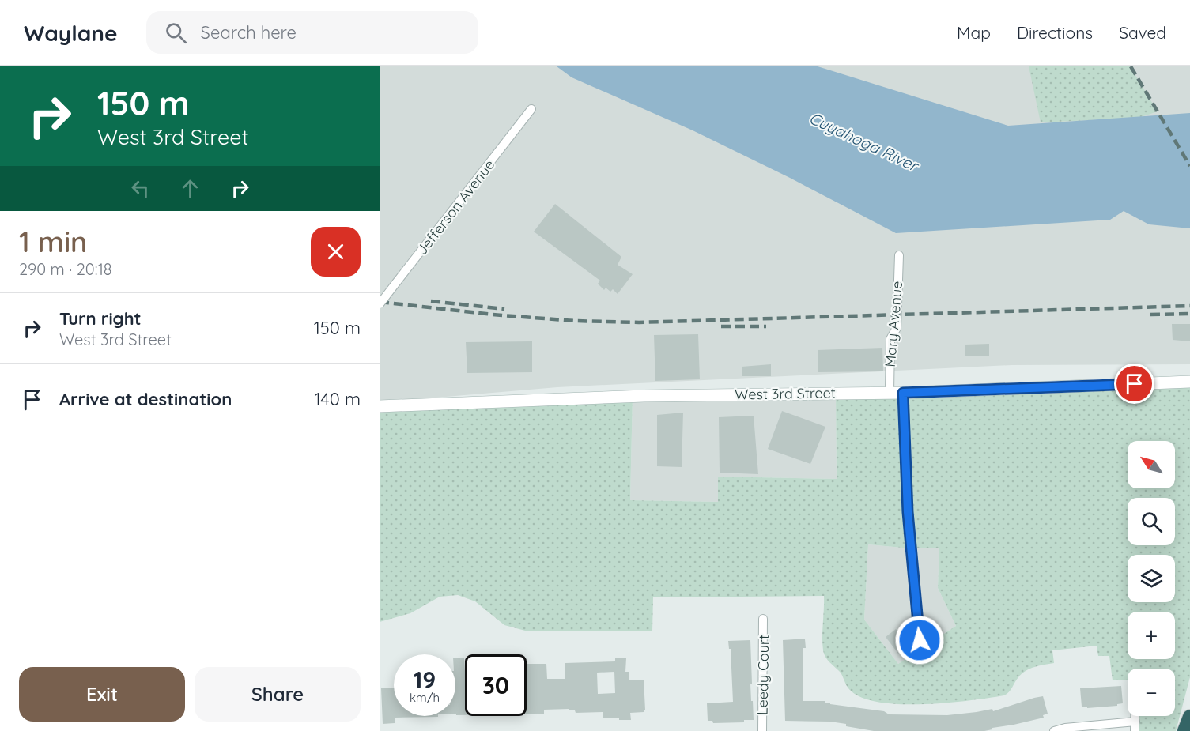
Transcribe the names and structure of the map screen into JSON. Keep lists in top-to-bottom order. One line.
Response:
{"streets":{"street":["Jefferson Avenue","Mary Avenue","West 3rd Street","Leedy Court"]},"crossings":[["Mary Avenue","West 3rd Street"]],"water":["Cuyahoga River"],"north":"top left","page":{"header":"Waylane","search":"Search here","nav":["Map","Directions","Saved"],"turn":["150 m","West 3rd Street"],"heading":["1 min","290 m · 20:18"],"list":[{"name":"Turn right","note":"West 3rd Street","value":"150 m"},{"name":"Arrive at destination","value":"140 m"}],"map_buttons":["+","−"],"speed":"19 km/h","limit":"30","buttons":["Exit","Share"]}}
